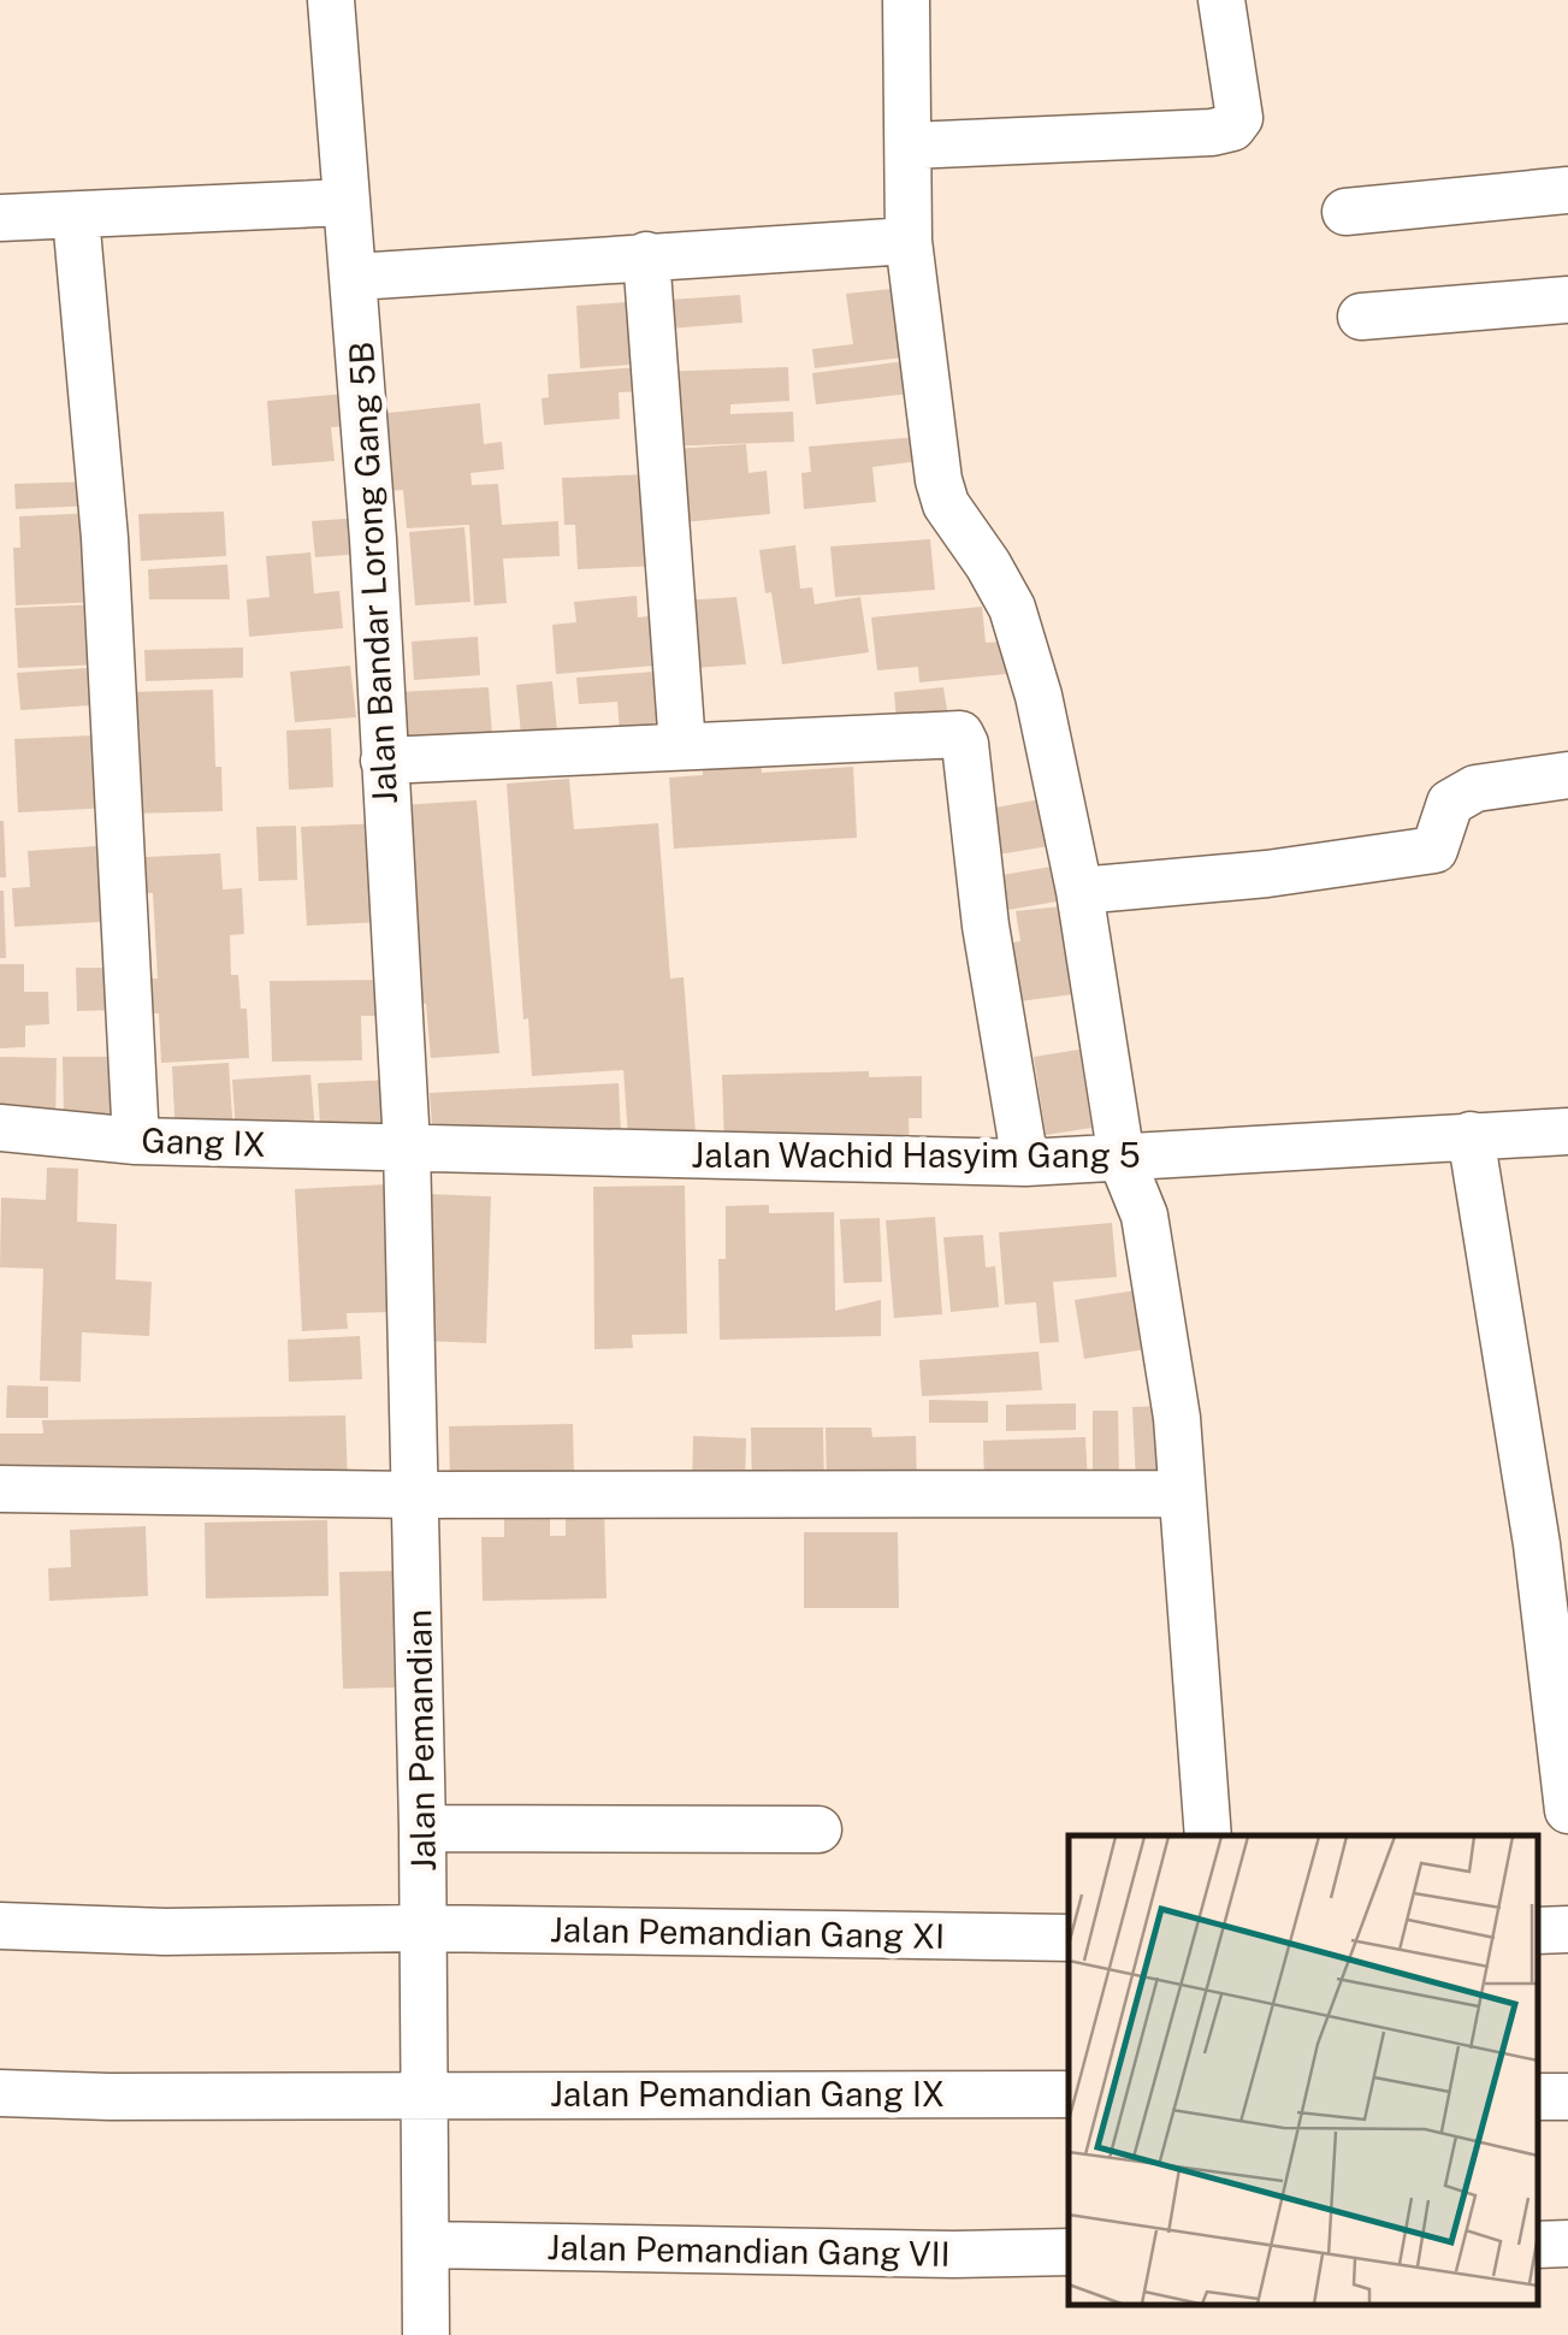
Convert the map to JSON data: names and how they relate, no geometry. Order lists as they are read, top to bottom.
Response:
{
  "streets": {
    "street": [
      "Jalan Bandar Lorong Gang 5B",
      "Gang IX",
      "Jalan Wachid Hasyim Gang 5",
      "Jalan Pemandian",
      "Jalan Pemandian Gang XI",
      "Jalan Pemandian Gang IX",
      "Jalan Pemandian Gang VII"
    ]
  },
  "crossings": [
    ["Jalan Bandar Lorong Gang 5B", "Gang IX"],
    ["Jalan Bandar Lorong Gang 5B", "Jalan Wachid Hasyim Gang 5"],
    ["Jalan Bandar Lorong Gang 5B", "Jalan Pemandian"],
    ["Gang IX", "Jalan Wachid Hasyim Gang 5"],
    ["Gang IX", "Jalan Pemandian"],
    ["Jalan Wachid Hasyim Gang 5", "Jalan Pemandian"],
    ["Jalan Pemandian", "Jalan Pemandian Gang XI"],
    ["Jalan Pemandian", "Jalan Pemandian Gang IX"],
    ["Jalan Pemandian", "Jalan Pemandian Gang VII"]
  ]
}
